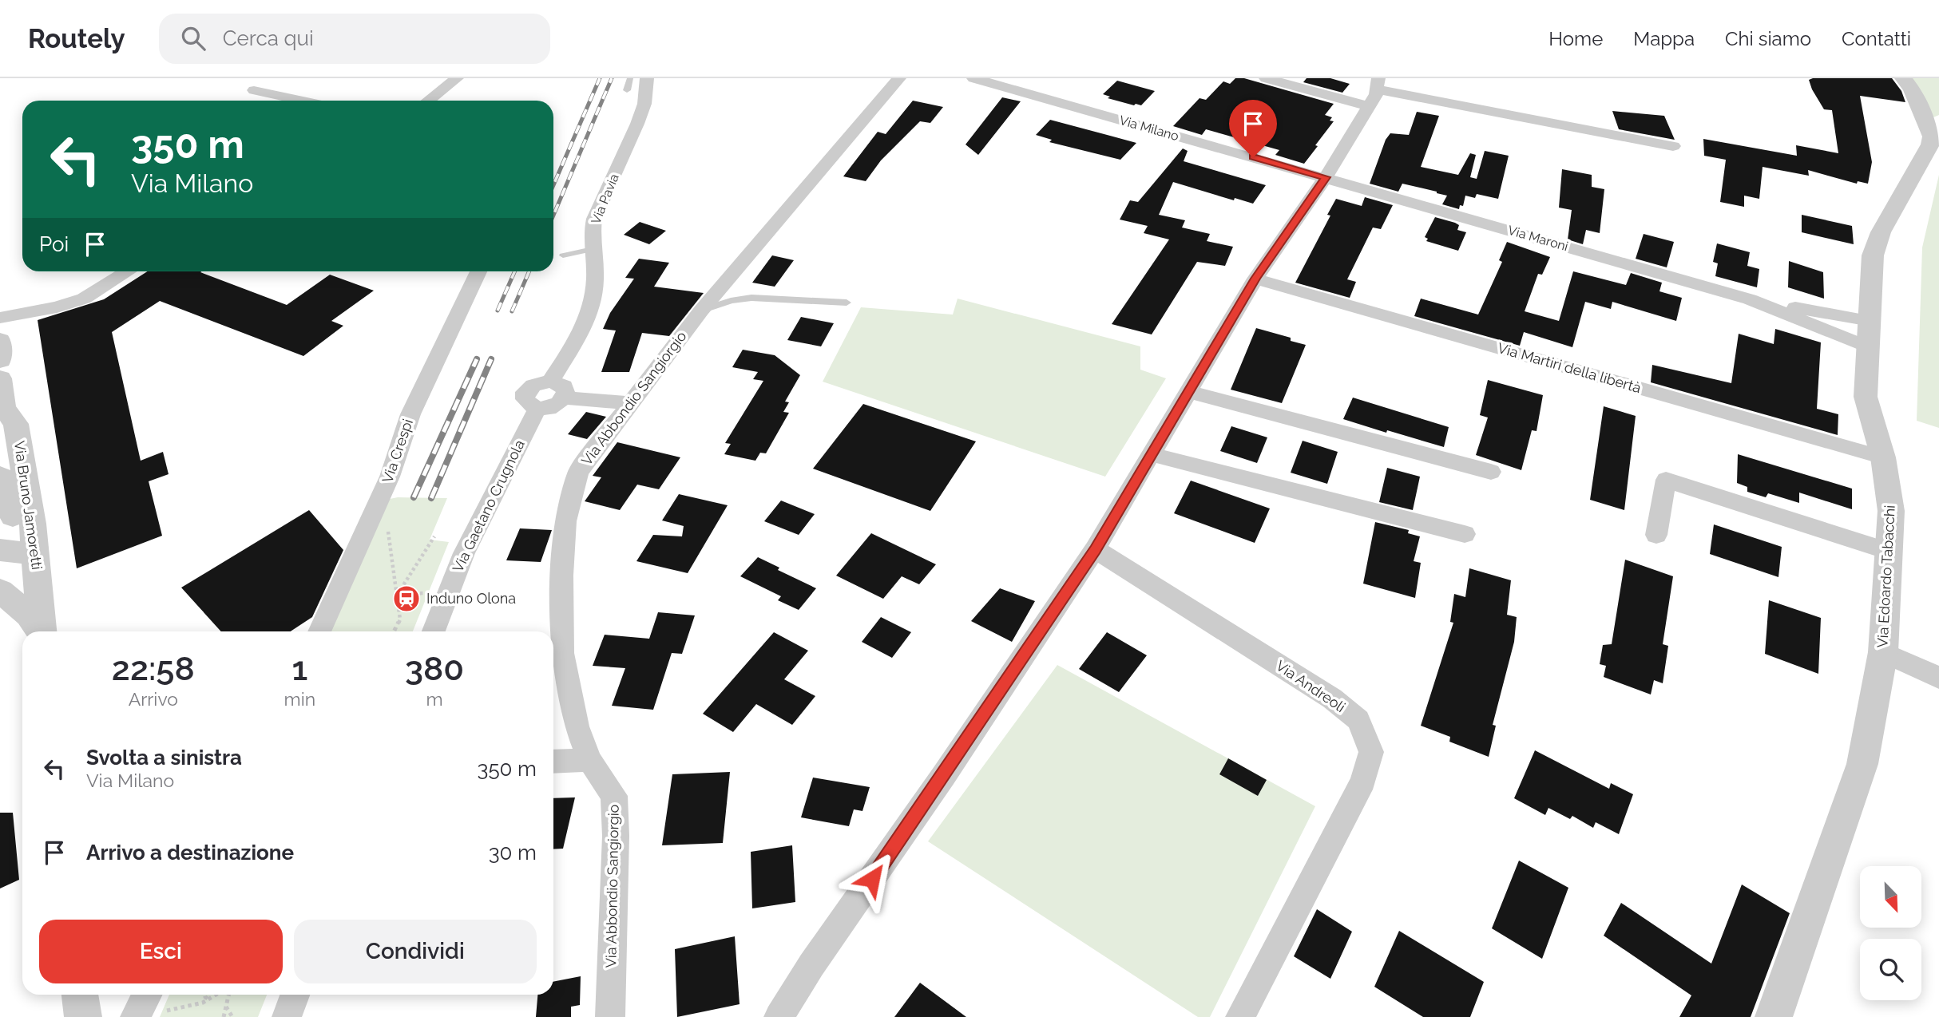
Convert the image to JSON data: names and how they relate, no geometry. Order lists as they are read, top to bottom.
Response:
{
  "streets": {
    "street": [
      "Via Milano",
      "Via Pavia",
      "Via Maroni",
      "Via Martiri della libertà",
      "Via Abbondio Sangiorgio",
      "Via Crespi",
      "Via Bruno Jamoretti",
      "Via Gaetano Crugnola",
      "Via Edoardo Tabacchi",
      "Via Andreoli"
    ]
  },
  "crossings": [
    ["Via Milano", "Via Maroni"],
    ["Via Pavia", "Via Gaetano Crugnola"],
    ["Via Maroni", "Via Edoardo Tabacchi"],
    ["Via Martiri della libertà", "Via Edoardo Tabacchi"]
  ],
  "places": {
    "station": ["Induno Olona"]
  },
  "north": "bottom right",
  "page": {
    "header": "Routely",
    "search": "Cerca qui",
    "nav": [
      "Home",
      "Mappa",
      "Chi siamo",
      "Contatti"
    ],
    "turn": ["350 m", "Via Milano"],
    "then": "Poi",
    "eta": [
      "22:58",
      "Arrivo",
      "1",
      "min",
      "380",
      "m"
    ],
    "list": [
      {
        "name": "Svolta a sinistra",
        "note": "Via Milano",
        "value": "350 m"
      },
      {
        "name": "Arrivo a destinazione",
        "value": "30 m"
      }
    ],
    "buttons": ["Esci", "Condividi"]
  }
}
